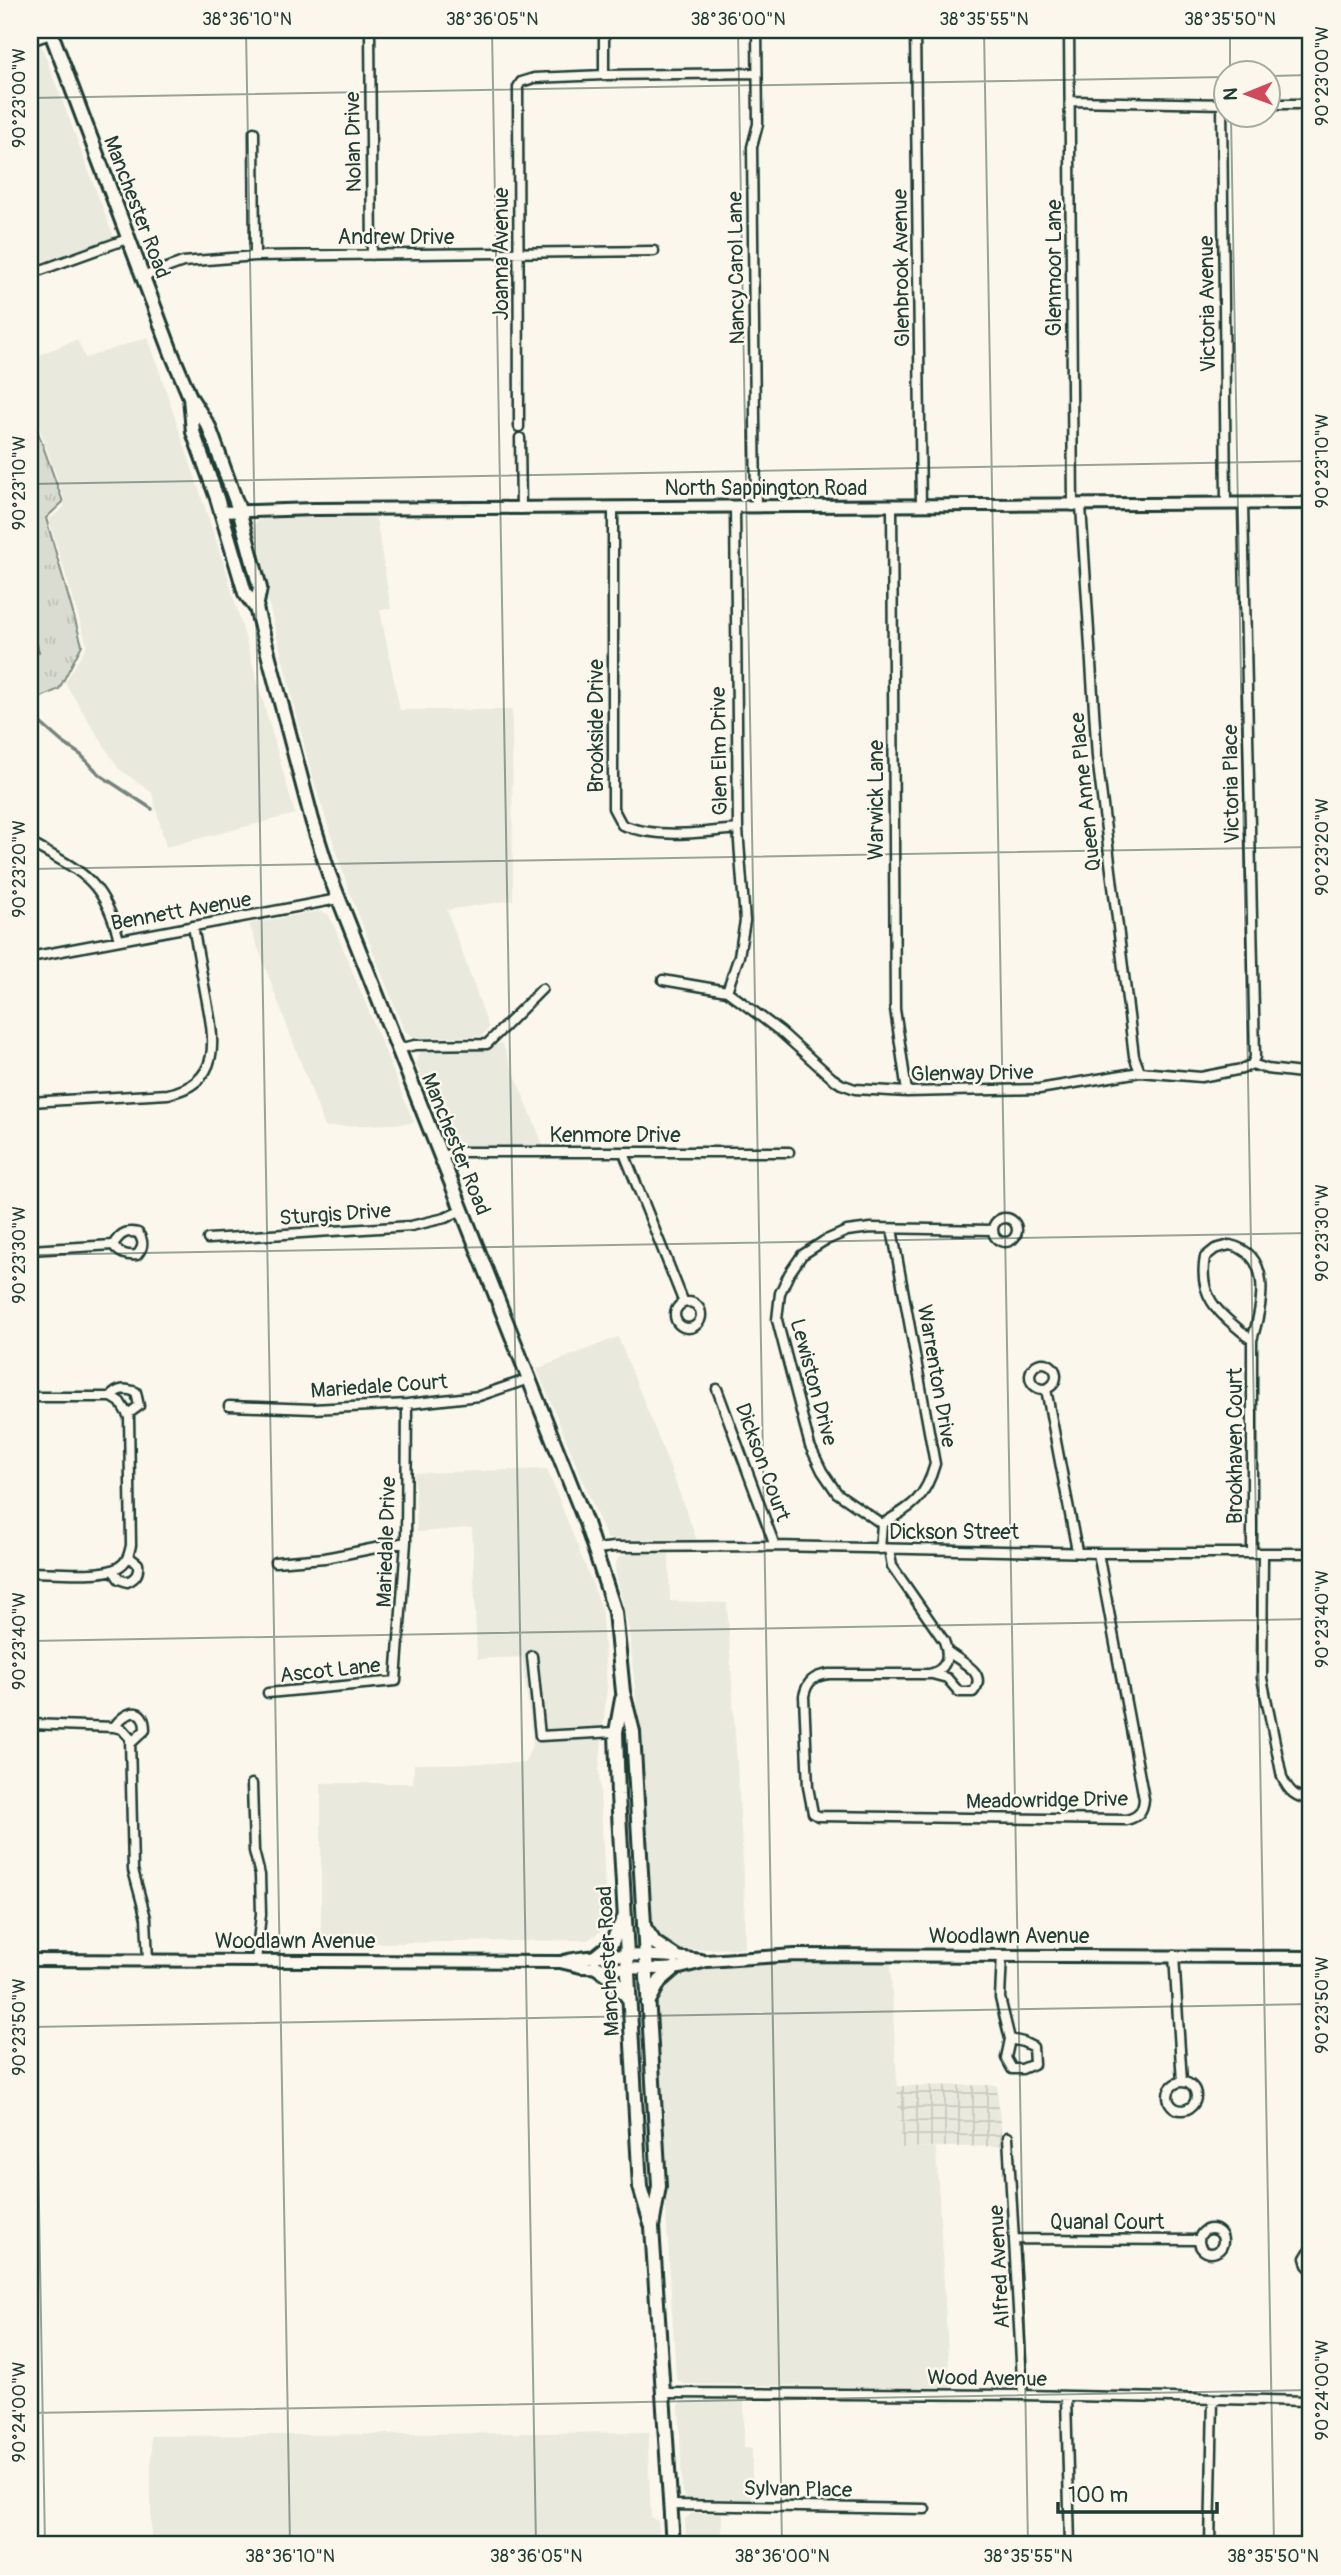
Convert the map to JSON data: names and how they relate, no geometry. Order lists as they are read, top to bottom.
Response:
{
  "streets": {
    "main road": ["Manchester Road"],
    "street": [
      "Nolan Drive",
      "Andrew Drive",
      "Joanna Avenue",
      "Nancy Carol Lane",
      "Glenbrook Avenue",
      "Glenmoor Lane",
      "Victoria Avenue",
      "North Sappington Road",
      "Brookside Drive",
      "Glen Elm Drive",
      "Victoria Place",
      "Queen Anne Place",
      "Warwick Lane",
      "Bennett Avenue",
      "Glenway Drive",
      "Kenmore Drive",
      "Sturgis Drive",
      "Warrenton Drive",
      "Lewiston Drive",
      "Mariedale Court",
      "Brookhaven Court",
      "Dickson Court",
      "Dickson Street",
      "Mariedale Drive",
      "Ascot Lane",
      "Meadowridge Drive",
      "Woodlawn Avenue",
      "Quanal Court",
      "Alfred Avenue",
      "Wood Avenue",
      "Sylvan Place"
    ]
  },
  "crossings": [
    ["Nolan Drive", "Andrew Drive"],
    ["Manchester Road", "Andrew Drive"],
    ["Manchester Road", "North Sappington Road"],
    ["Manchester Road", "Bennett Avenue"],
    ["Manchester Road", "Kenmore Drive"],
    ["Manchester Road", "Sturgis Drive"],
    ["Manchester Road", "Mariedale Court"],
    ["Manchester Road", "Dickson Street"],
    ["Manchester Road", "Woodlawn Avenue"],
    ["Manchester Road", "Wood Avenue"],
    ["Manchester Road", "Sylvan Place"],
    ["Andrew Drive", "Joanna Avenue"],
    ["Nancy Carol Lane", "North Sappington Road"],
    ["Glenbrook Avenue", "North Sappington Road"],
    ["Glenmoor Lane", "North Sappington Road"],
    ["Glenmoor Lane", "Queen Anne Place"],
    ["Victoria Avenue", "North Sappington Road"],
    ["North Sappington Road", "Brookside Drive"],
    ["North Sappington Road", "Glen Elm Drive"],
    ["North Sappington Road", "Victoria Place"],
    ["North Sappington Road", "Queen Anne Place"],
    ["North Sappington Road", "Warwick Lane"],
    ["Brookside Drive", "Glen Elm Drive"],
    ["Glen Elm Drive", "Glenway Drive"],
    ["Victoria Place", "Glenway Drive"],
    ["Queen Anne Place", "Glenway Drive"],
    ["Warwick Lane", "Glenway Drive"],
    ["Warrenton Drive", "Lewiston Drive"],
    ["Mariedale Court", "Mariedale Drive"],
    ["Brookhaven Court", "Dickson Street"],
    ["Dickson Court", "Dickson Street"],
    ["Dickson Street", "Meadowridge Drive"],
    ["Mariedale Drive", "Ascot Lane"],
    ["Quanal Court", "Alfred Avenue"],
    ["Alfred Avenue", "Wood Avenue"]
  ],
  "scale_bar": "100 m",
  "north": "left",
  "coordinates": [
    "38°36'10\"N",
    "38°36'05\"N",
    "38°36'00\"N",
    "38°35'55\"N",
    "38°35'50\"N",
    "90°23'00\"W",
    "90°23'10\"W",
    "90°23'20\"W",
    "90°23'30\"W",
    "90°23'40\"W",
    "90°23'50\"W",
    "90°24'00\"W"
  ]
}
